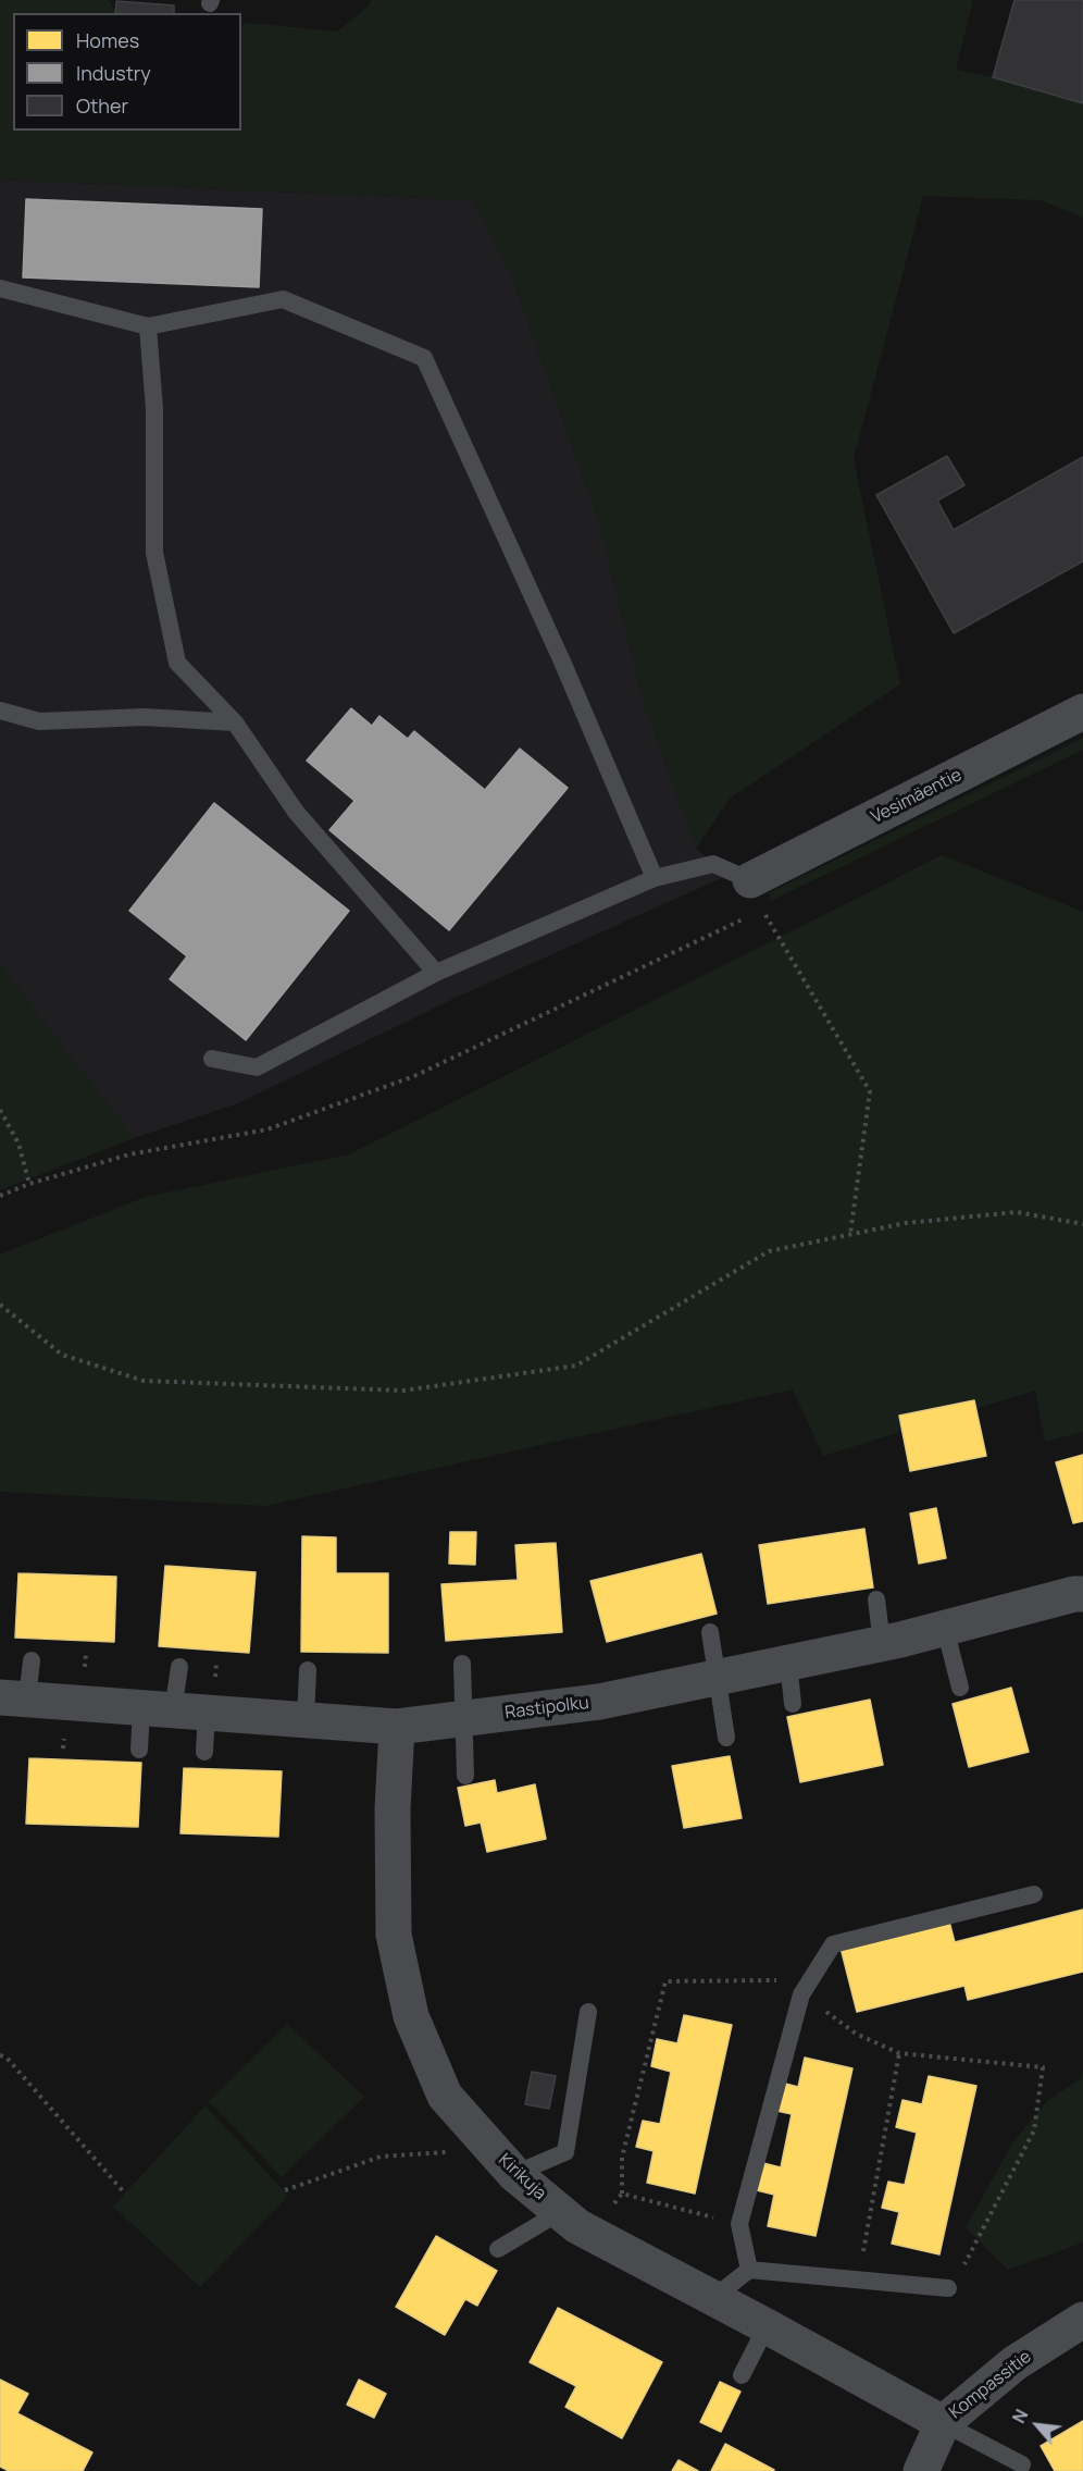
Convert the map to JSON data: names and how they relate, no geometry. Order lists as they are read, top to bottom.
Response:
{
  "streets": {
    "street": [
      "Vesimäentie",
      "Rastipolku",
      "Kirikuja",
      "Kompassitie"
    ]
  },
  "crossings": [
    ["Rastipolku", "Kirikuja"],
    ["Kirikuja", "Kompassitie"]
  ],
  "legend": ["Homes", "Industry", "Other"],
  "north": "top left"
}
